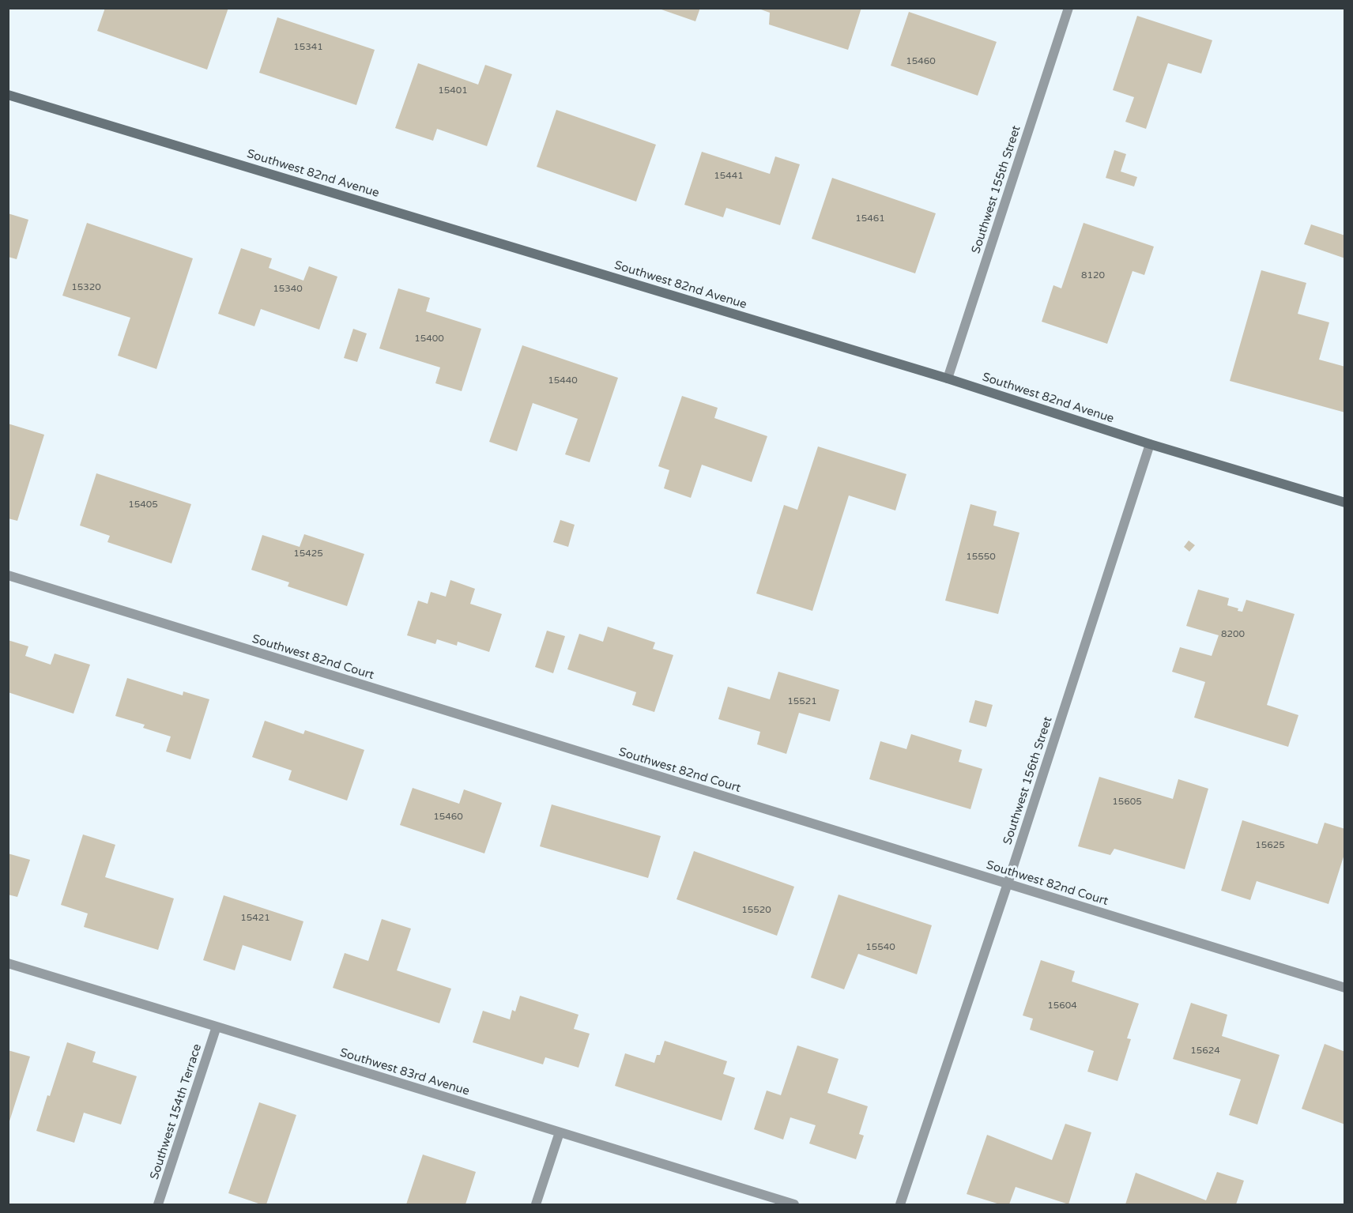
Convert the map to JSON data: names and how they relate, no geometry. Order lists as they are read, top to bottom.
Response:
{
  "streets": {
    "street": [
      "Southwest 82nd Avenue",
      "Southwest 155th Street",
      "Southwest 82nd Court",
      "Southwest 156th Street",
      "Southwest 83rd Avenue",
      "Southwest 154th Terrace"
    ]
  },
  "crossings": [
    ["Southwest 82nd Avenue", "Southwest 155th Street"],
    ["Southwest 82nd Avenue", "Southwest 156th Street"],
    ["Southwest 82nd Court", "Southwest 156th Street"],
    ["Southwest 83rd Avenue", "Southwest 154th Terrace"]
  ],
  "house_numbers": [
    "15341",
    "15460",
    "15401",
    "15441",
    "15461",
    "8120",
    "15320",
    "15340",
    "15400",
    "15440",
    "15405",
    "15425",
    "15550",
    "8200",
    "15521",
    "15605",
    "15460",
    "15625",
    "15520",
    "15421",
    "15540",
    "15604",
    "15624"
  ]
}
